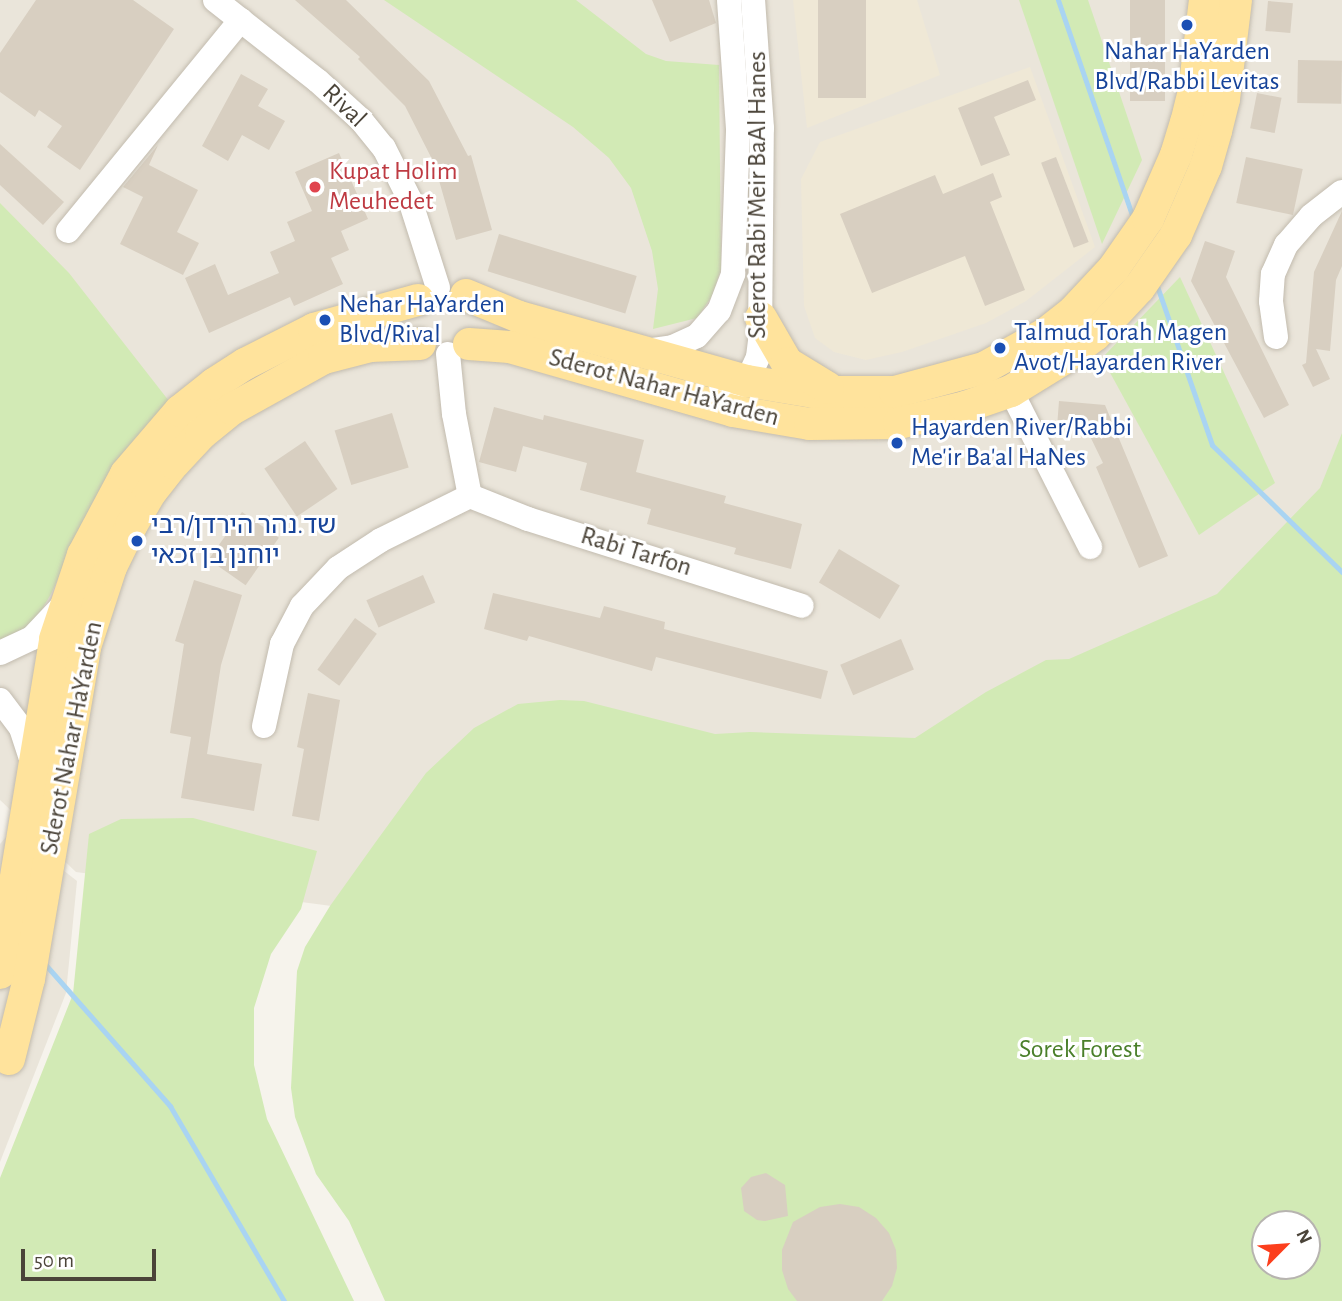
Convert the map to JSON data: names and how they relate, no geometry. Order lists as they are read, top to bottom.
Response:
{
  "streets": {
    "main road": ["Sderot Nahar HaYarden"],
    "street": ["Rival", "Sderot Rabi Meir BaAl Hanes", "Rabi Tarfon"]
  },
  "crossings": [
    ["Rival", "Sderot Nahar HaYarden"],
    ["Sderot Rabi Meir BaAl Hanes", "Sderot Nahar HaYarden"]
  ],
  "parks": ["Sorek Forest"],
  "places": [
    "Nahar HaYarden Blvd/Rabbi Levitas",
    "Kupat Holim Meuhedet",
    "Nehar HaYarden Blvd/Rival",
    "Talmud Torah Magen Avot/Hayarden River",
    "Hayarden River/Rabbi Me'ir Ba'al HaNes",
    "שד.נהר הירדן/רבי יוחנן בן זכאי"
  ],
  "scale_bar": "50 m",
  "north": "top right"
}
